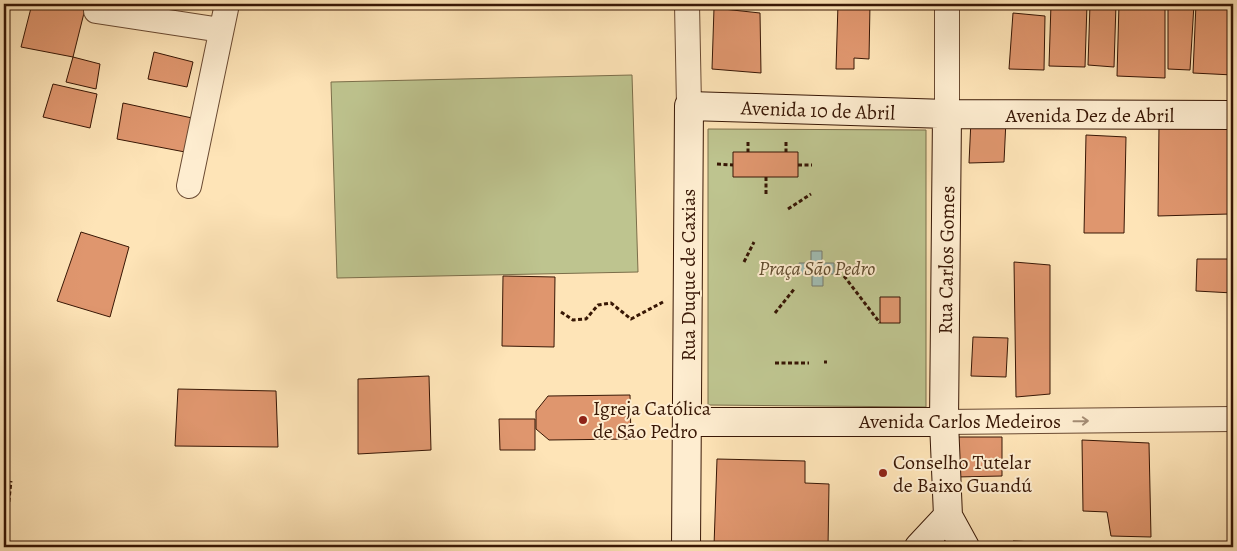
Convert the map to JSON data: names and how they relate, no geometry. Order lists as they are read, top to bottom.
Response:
{
  "streets": {
    "street": [
      "Avenida 10 de Abril",
      "Avenida Dez de Abril",
      "Rua Carlos Gomes",
      "Rua Duque de Caxias",
      "Avenida Carlos Medeiros"
    ]
  },
  "crossings": [
    ["Avenida 10 de Abril", "Avenida Dez de Abril"],
    ["Avenida 10 de Abril", "Rua Carlos Gomes"],
    ["Avenida 10 de Abril", "Rua Duque de Caxias"],
    ["Avenida Dez de Abril", "Rua Carlos Gomes"],
    ["Rua Carlos Gomes", "Avenida Carlos Medeiros"],
    ["Rua Duque de Caxias", "Avenida Carlos Medeiros"]
  ],
  "one_way": ["Avenida Carlos Medeiros"],
  "parks": ["Praça São Pedro"],
  "places": ["Igreja Católica de São Pedro", "Conselho Tutelar de Baixo Guandú"]
}
